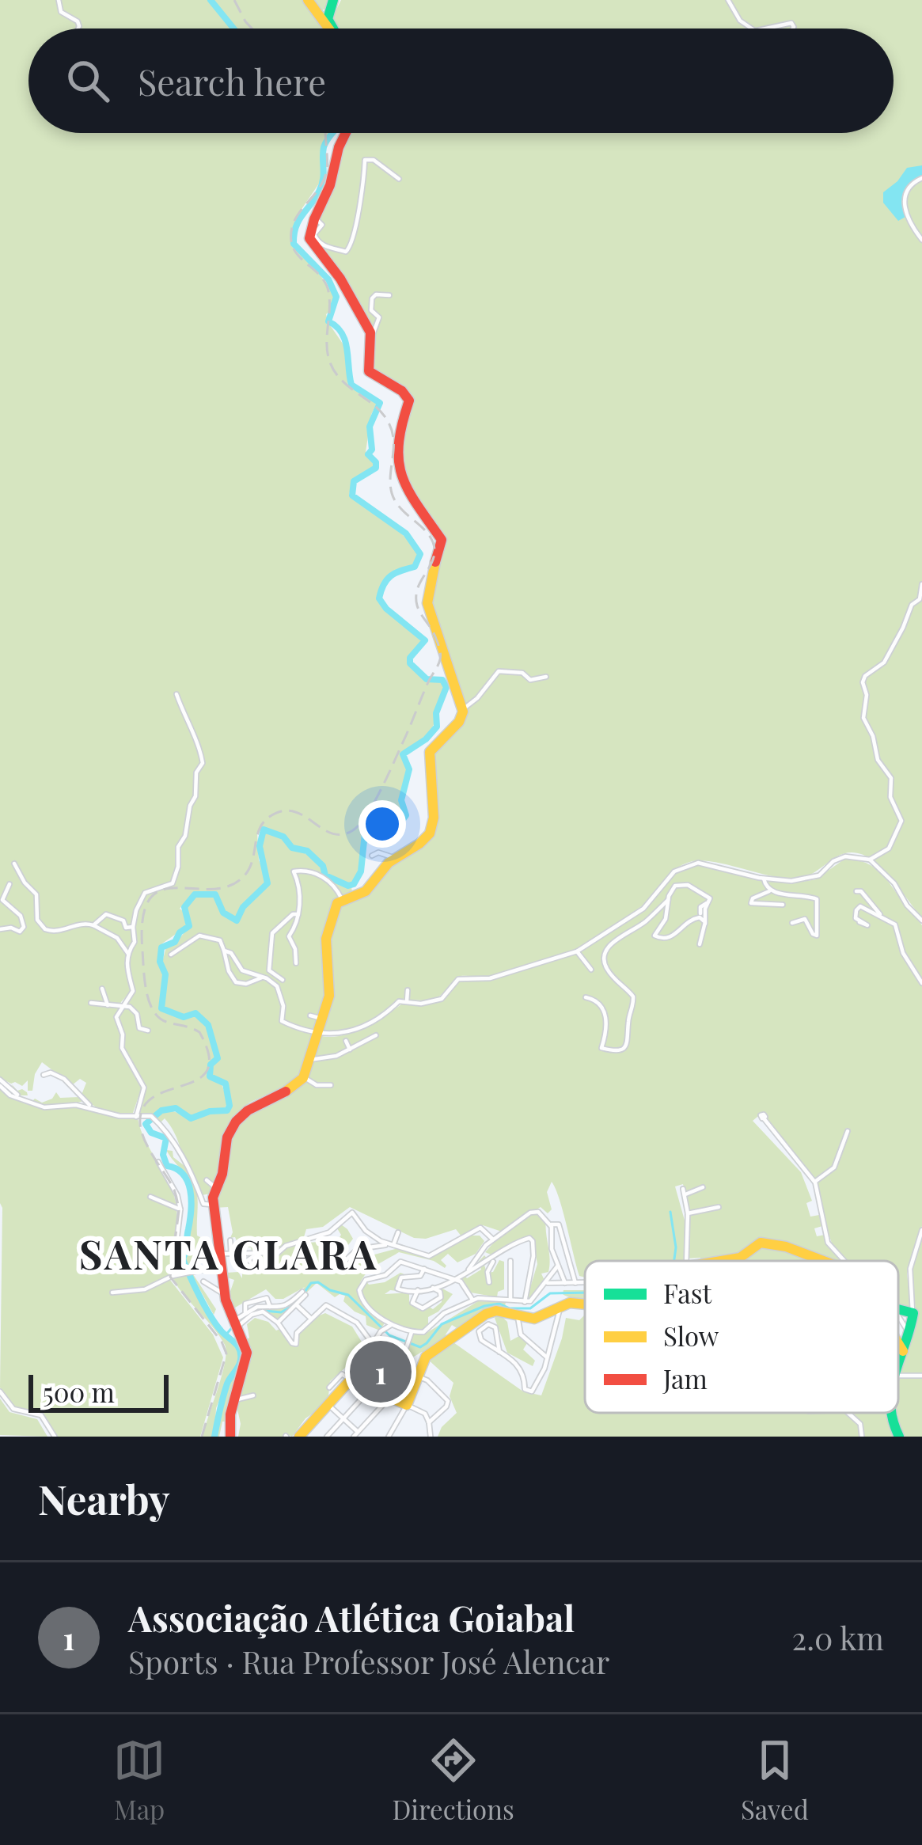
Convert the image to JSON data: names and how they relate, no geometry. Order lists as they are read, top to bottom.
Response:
{
  "districts": ["SANTA CLARA"],
  "legend": ["Fast", "Slow", "Jam"],
  "scale_bar": "500 m",
  "page": {
    "search": "Search here",
    "pins": "1",
    "scale": "500 m",
    "heading": "Nearby",
    "list": [
      {
        "mark": "1",
        "name": "Associação Atlética Goiabal",
        "note": "Sports · Rua Professor José Alencar",
        "value": "2.0 km"
      }
    ],
    "nav": ["Map", "Directions", "Saved"]
  }
}
